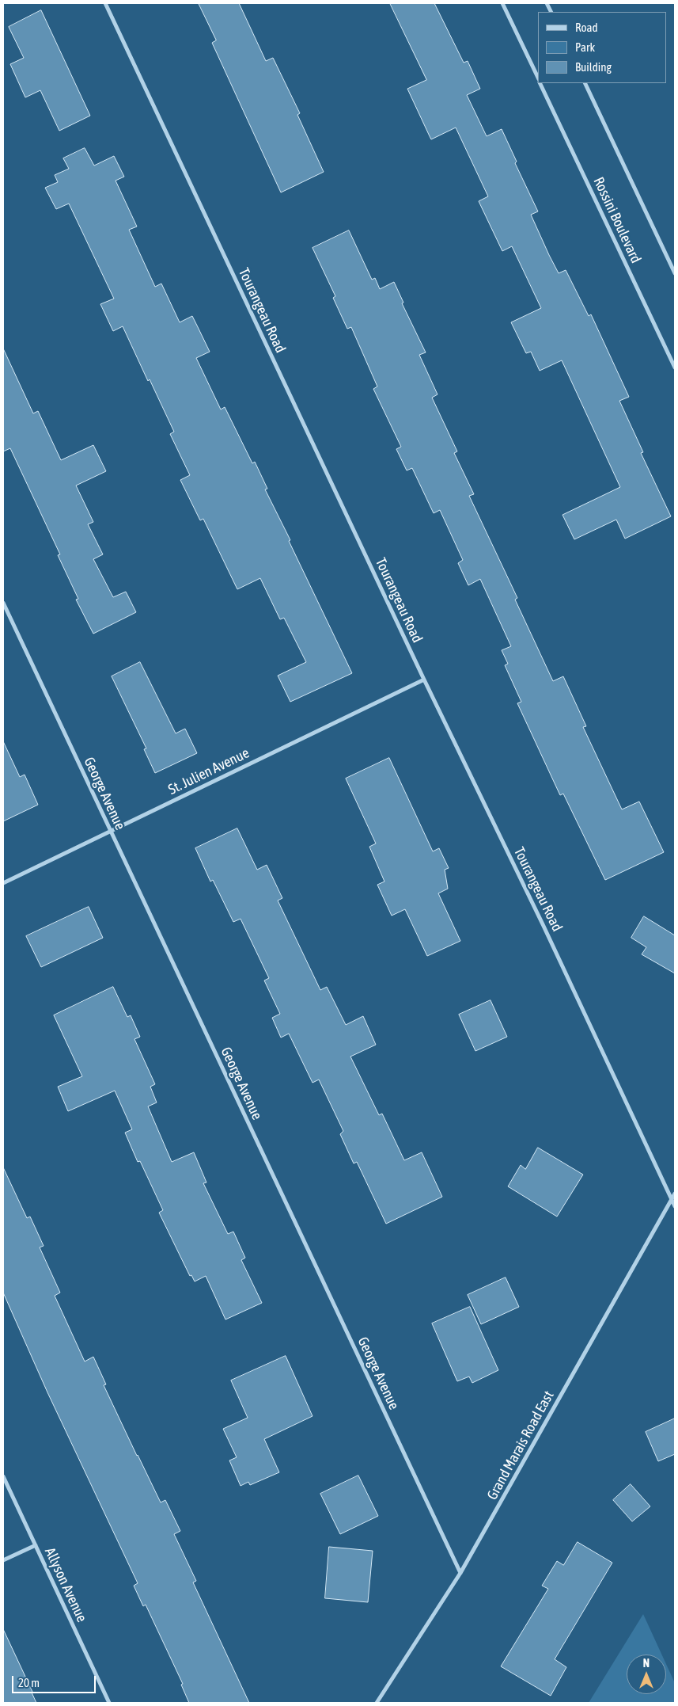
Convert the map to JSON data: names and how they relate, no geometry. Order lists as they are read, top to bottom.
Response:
{
  "streets": {
    "street": [
      "Rossini Boulevard",
      "Tourangeau Road",
      "St. Julien Avenue",
      "George Avenue",
      "Grand Marais Road East",
      "Allyson Avenue"
    ]
  },
  "crossings": [
    ["Tourangeau Road", "St. Julien Avenue"],
    ["Tourangeau Road", "Grand Marais Road East"],
    ["St. Julien Avenue", "George Avenue"],
    ["George Avenue", "Grand Marais Road East"]
  ],
  "legend": ["Road", "Park", "Building"],
  "scale_bar": "20 m",
  "north": "top"
}
